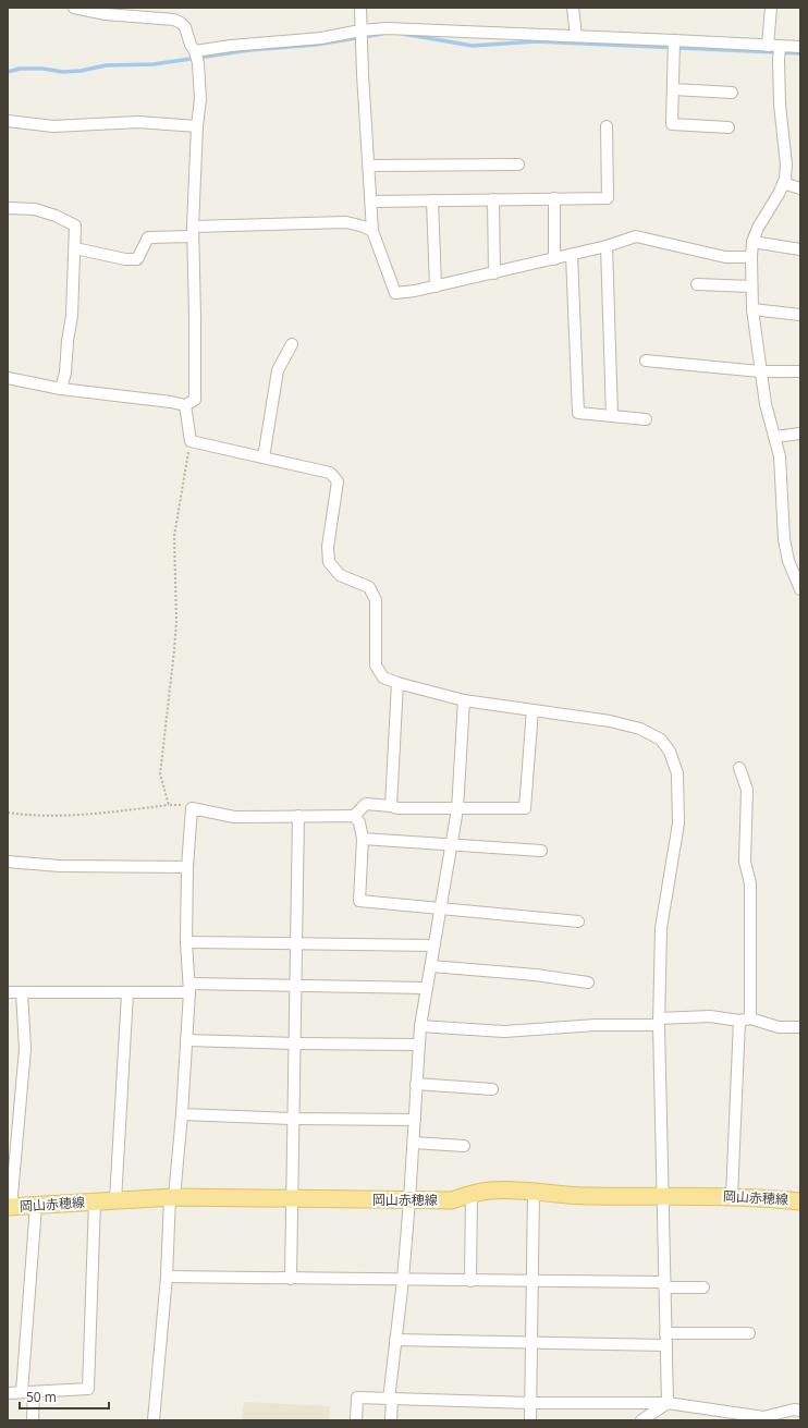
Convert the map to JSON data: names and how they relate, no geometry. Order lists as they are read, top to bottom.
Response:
{
  "streets": {
    "main road": ["岡山赤穂線"]
  },
  "scale_bar": "50 m"
}
